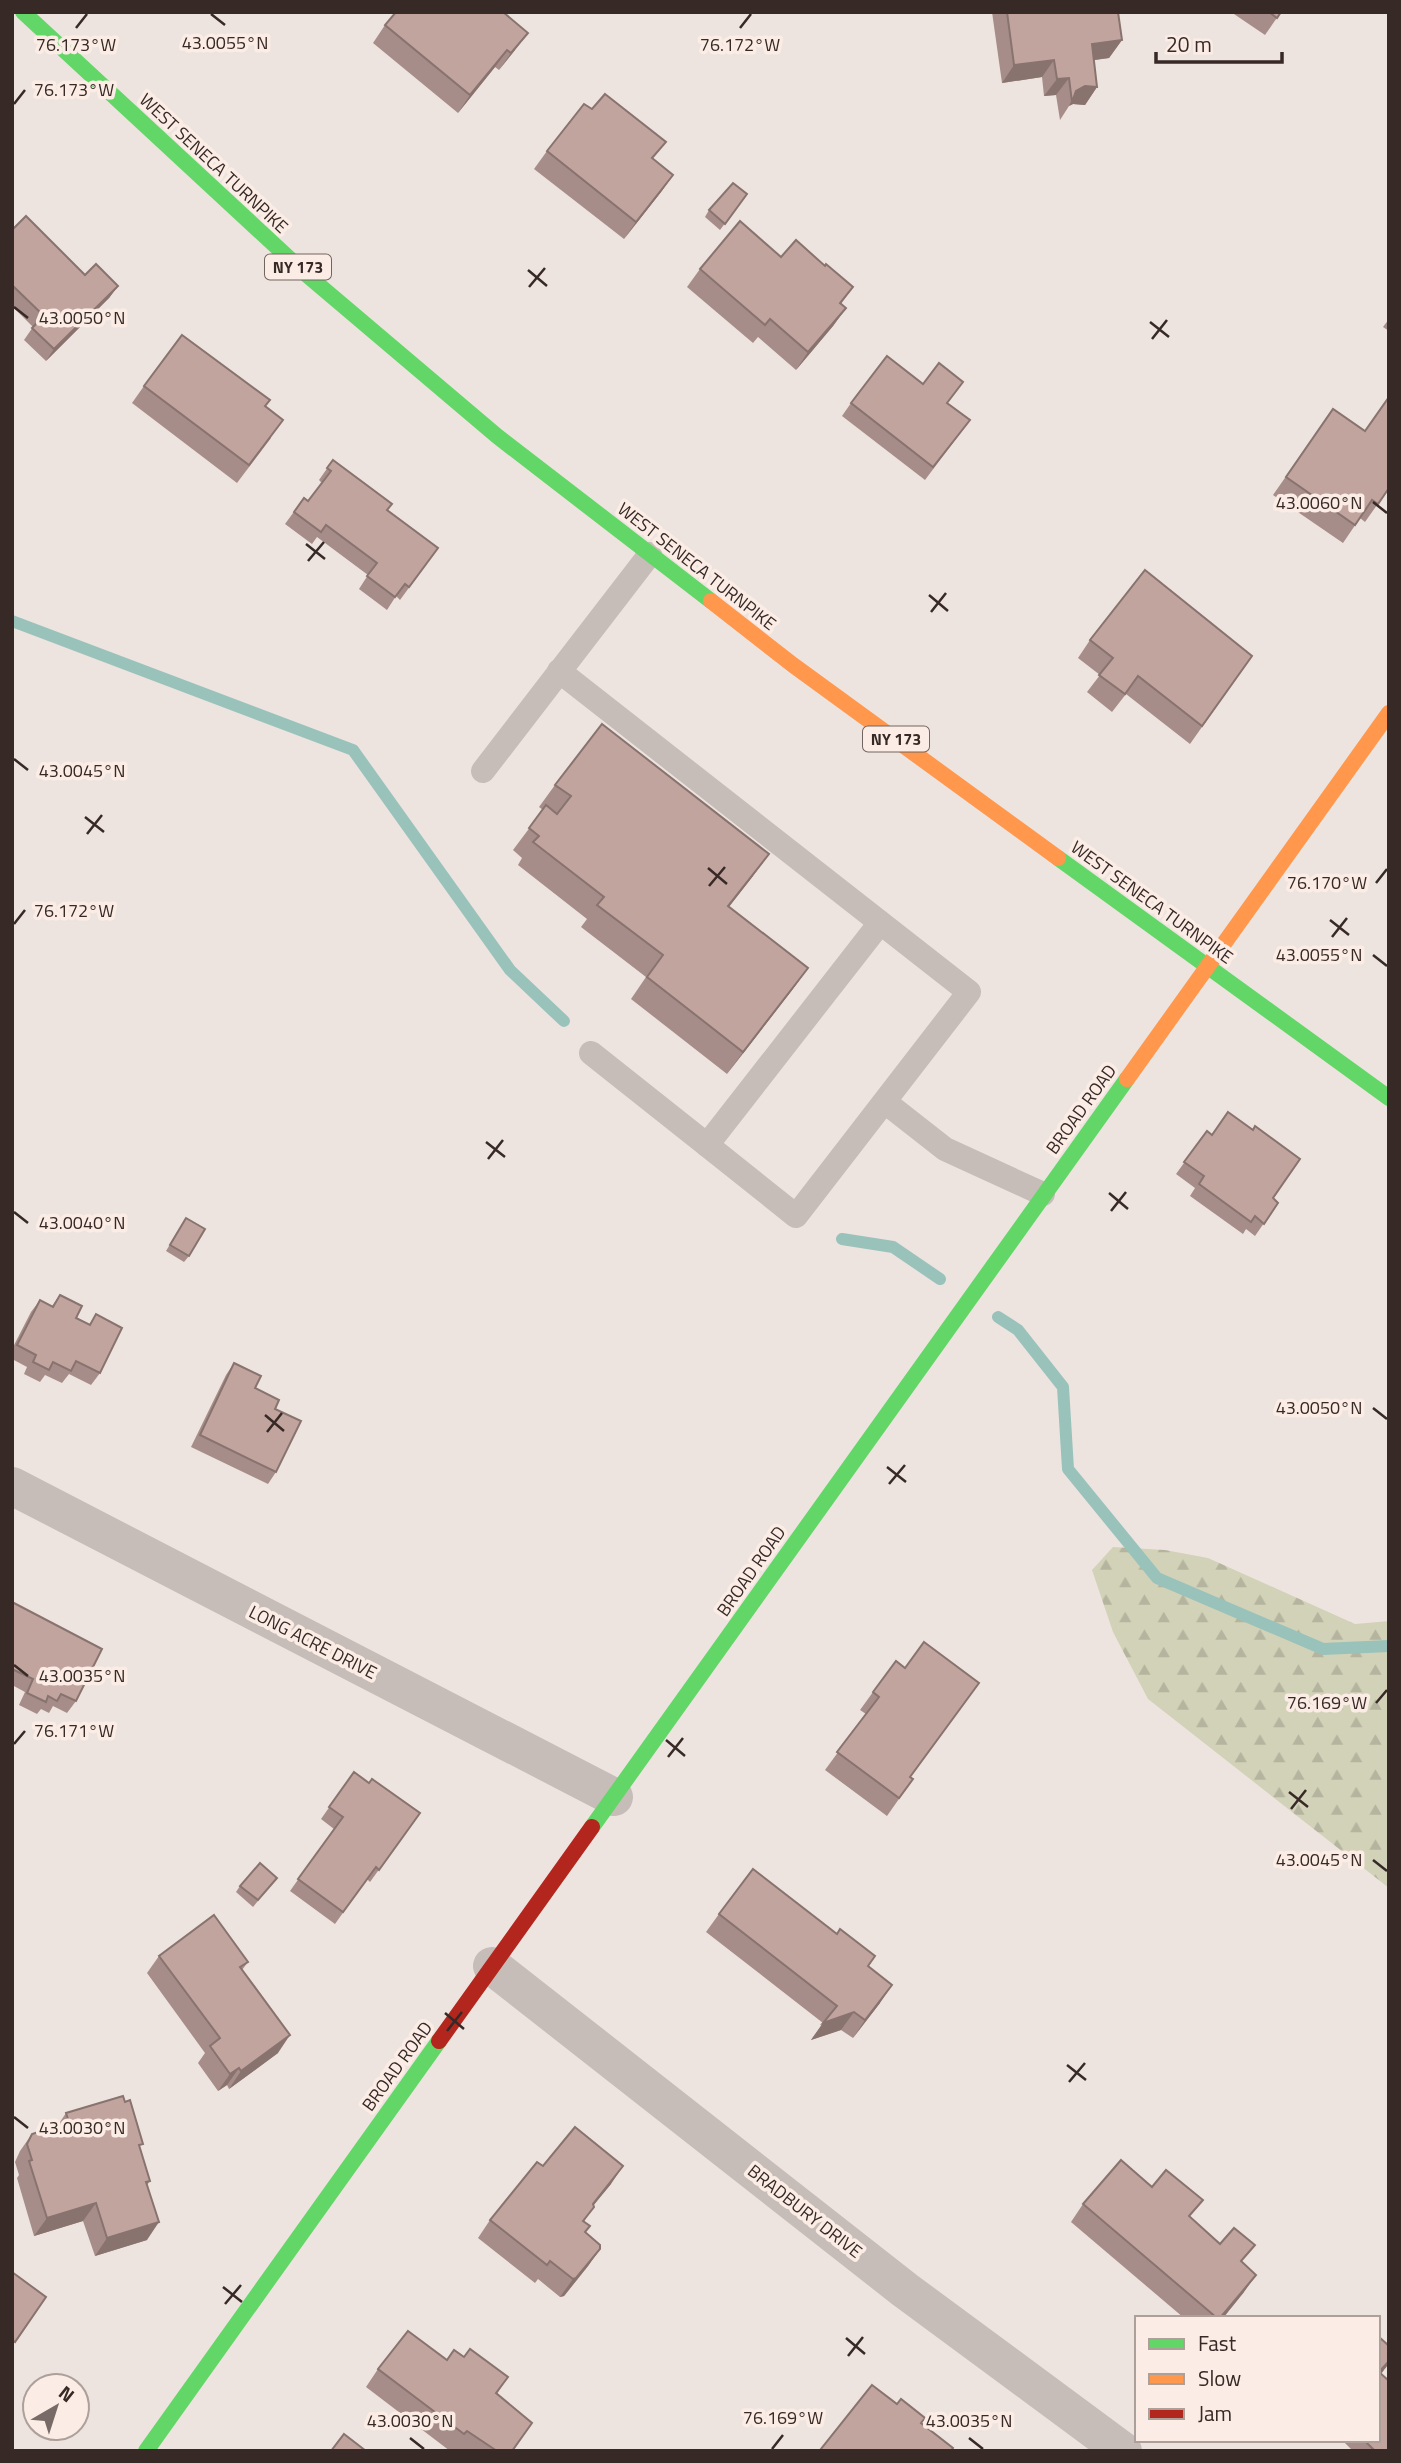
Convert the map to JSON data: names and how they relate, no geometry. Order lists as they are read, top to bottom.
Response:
{
  "streets": {
    "street": [
      "WEST SENECA TURNPIKE",
      "NY 173",
      "BROAD ROAD",
      "LONG ACRE DRIVE",
      "BRADBURY DRIVE"
    ]
  },
  "crossings": [
    ["WEST SENECA TURNPIKE", "BROAD ROAD"],
    ["BROAD ROAD", "LONG ACRE DRIVE"],
    ["BROAD ROAD", "BRADBURY DRIVE"]
  ],
  "legend": ["Fast", "Slow", "Jam"],
  "scale_bar": "20 m",
  "north": "top right",
  "coordinates": [
    "43.0055°N",
    "76.173°W",
    "76.172°W",
    "43.0050°N",
    "43.0060°N",
    "43.0045°N",
    "76.170°W",
    "43.0040°N",
    "43.0035°N",
    "76.169°W",
    "76.171°W",
    "43.0030°N"
  ]
}
